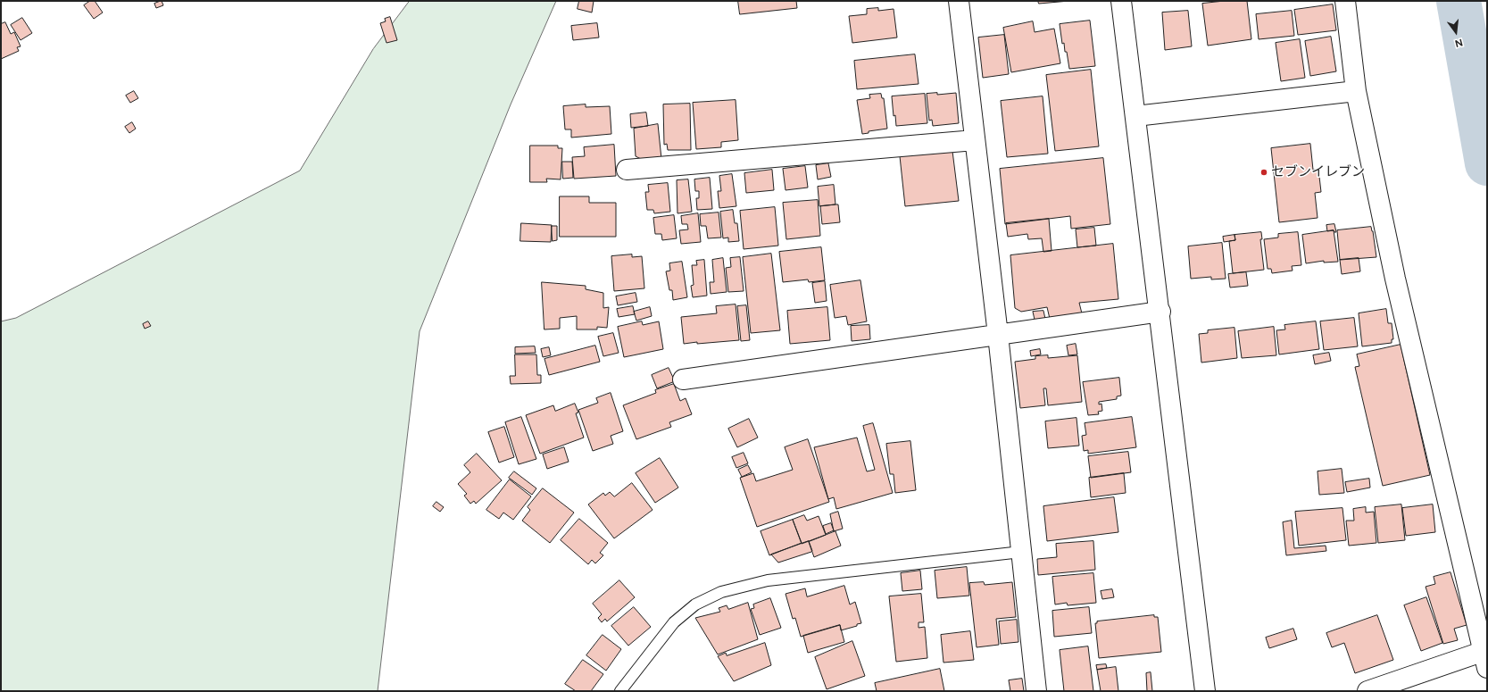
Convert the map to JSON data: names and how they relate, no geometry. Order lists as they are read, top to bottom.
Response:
{
  "places": ["セブンイレブン"],
  "north": "bottom"
}
